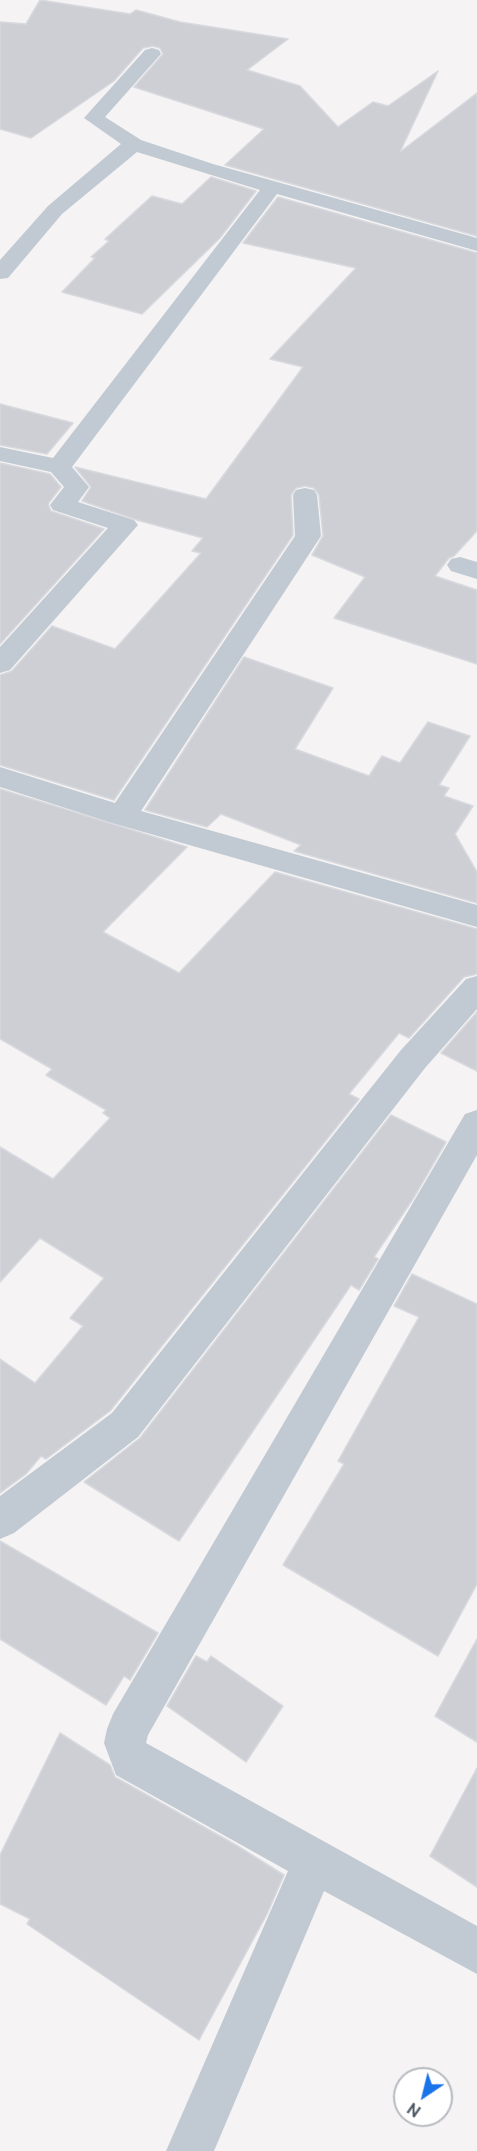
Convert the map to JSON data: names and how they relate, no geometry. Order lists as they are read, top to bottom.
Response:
{
  "north": "bottom left"
}
